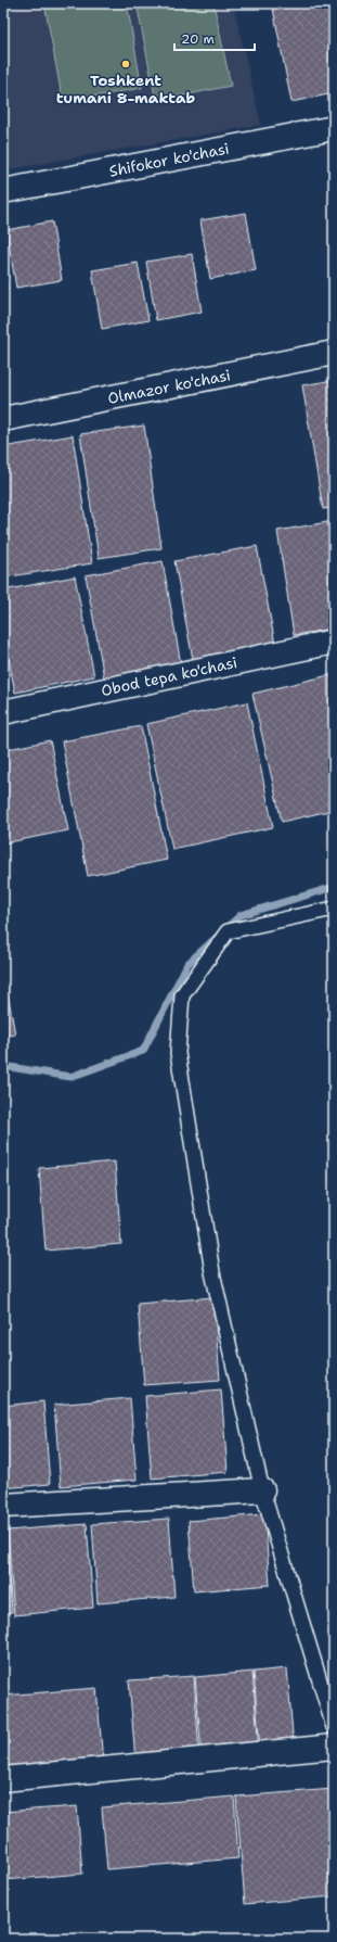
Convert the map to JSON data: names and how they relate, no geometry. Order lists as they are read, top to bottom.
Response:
{
  "streets": {
    "street": ["Shifokor ko'chasi", "Olmazor ko'chasi", "Obod tepa ko'chasi"]
  },
  "places": ["Toshkent tumani 8-maktab"],
  "scale_bar": "20 m"
}
